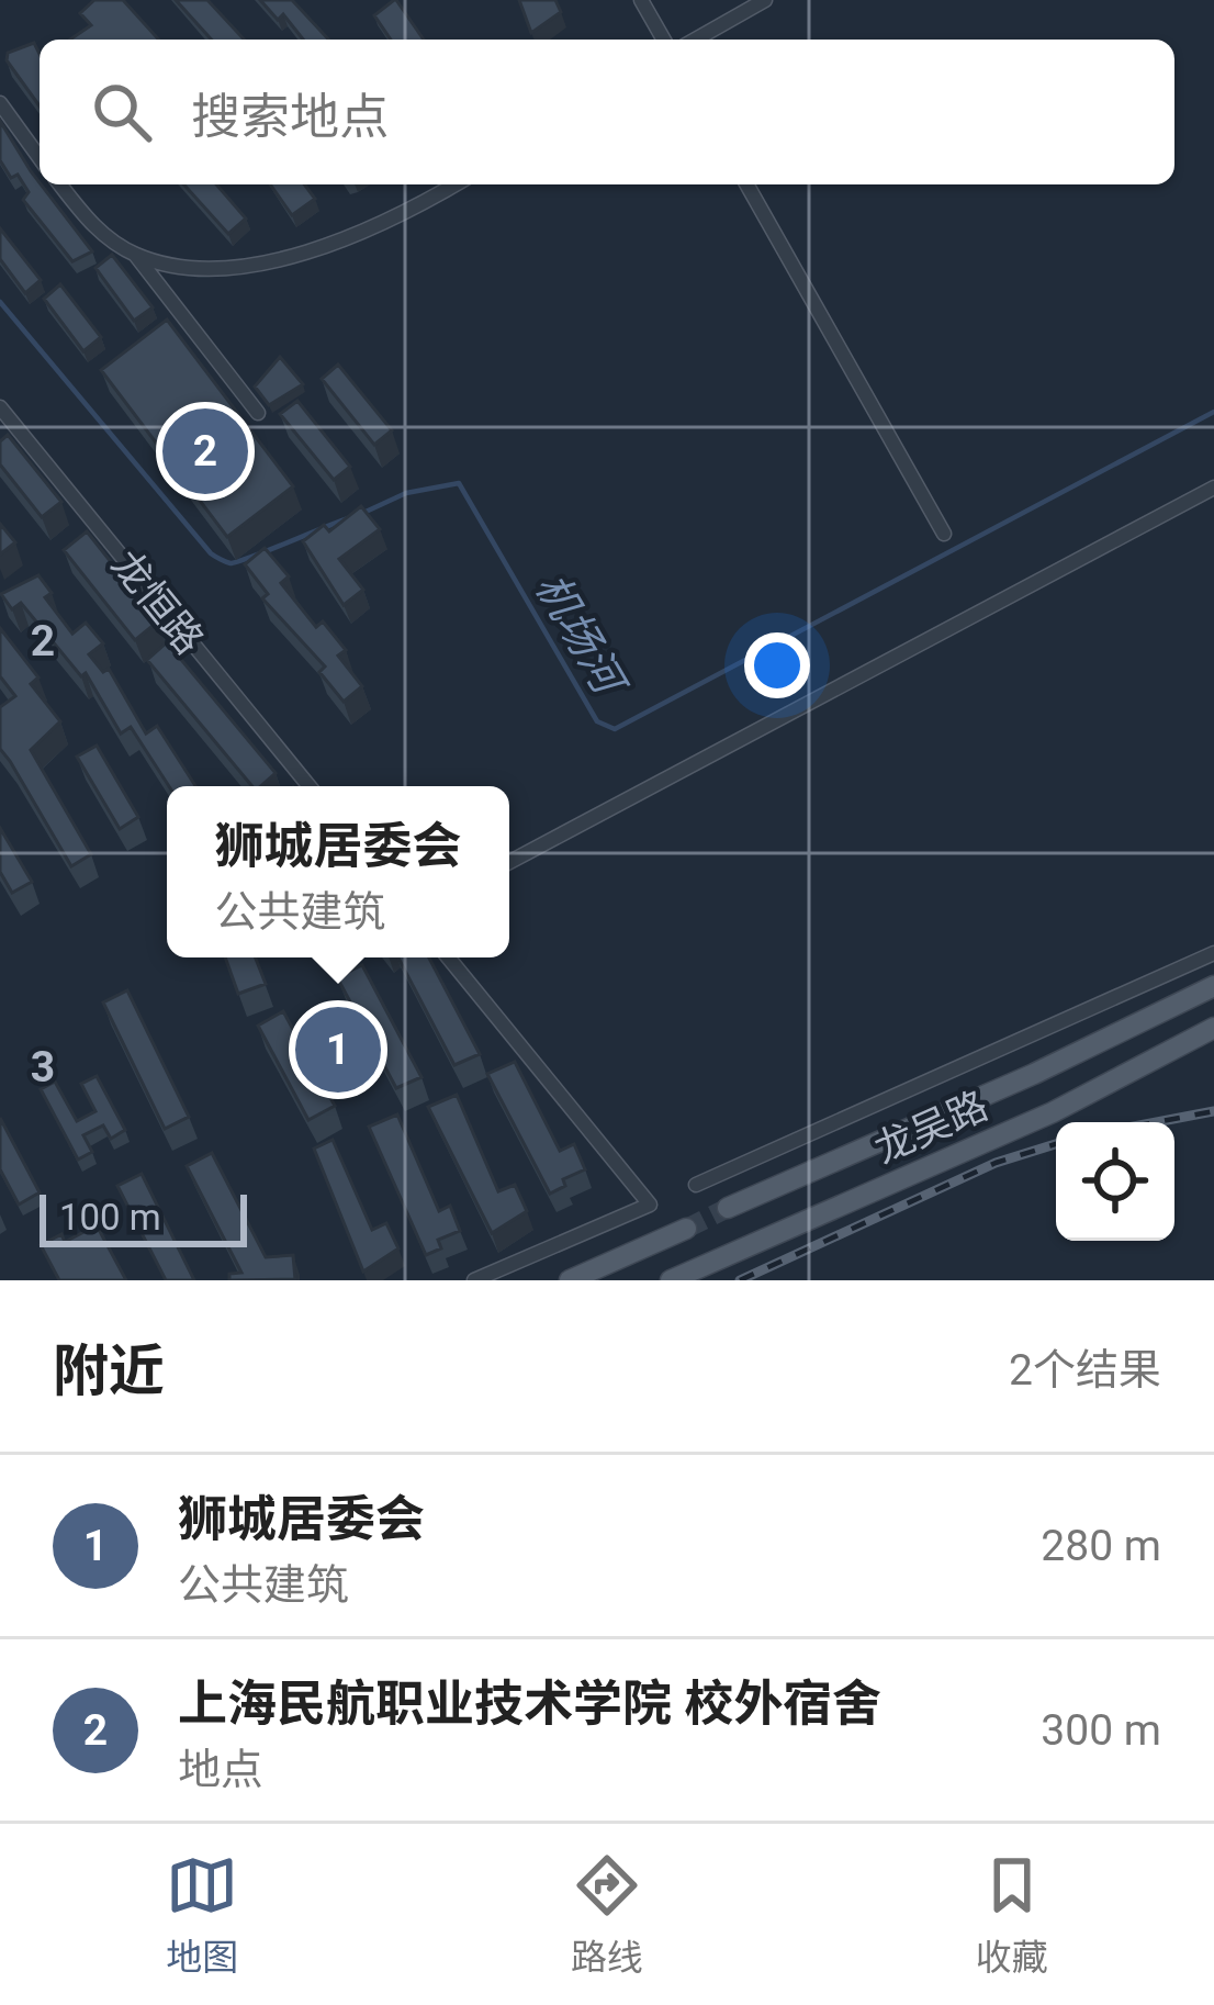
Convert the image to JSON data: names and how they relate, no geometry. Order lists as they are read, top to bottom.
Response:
{
  "streets": {
    "main road": ["龙吴路"],
    "street": ["龙恒路"]
  },
  "water": ["机场河"],
  "scale_bar": "100 m",
  "page": {
    "search": "搜索地点",
    "pins": ["2", "1"],
    "popup": ["狮城居委会", "公共建筑"],
    "scale": "100 m",
    "heading": ["附近", "2个结果"],
    "list": [
      {
        "mark": "1",
        "name": "狮城居委会",
        "note": "公共建筑",
        "value": "280 m"
      },
      {
        "mark": "2",
        "name": "上海民航职业技术学院 校外宿舍",
        "note": "地点",
        "value": "300 m"
      }
    ],
    "nav": ["地图", "路线", "收藏"]
  },
  "grid": {
    "rows": ["2", "3"]
  }
}
